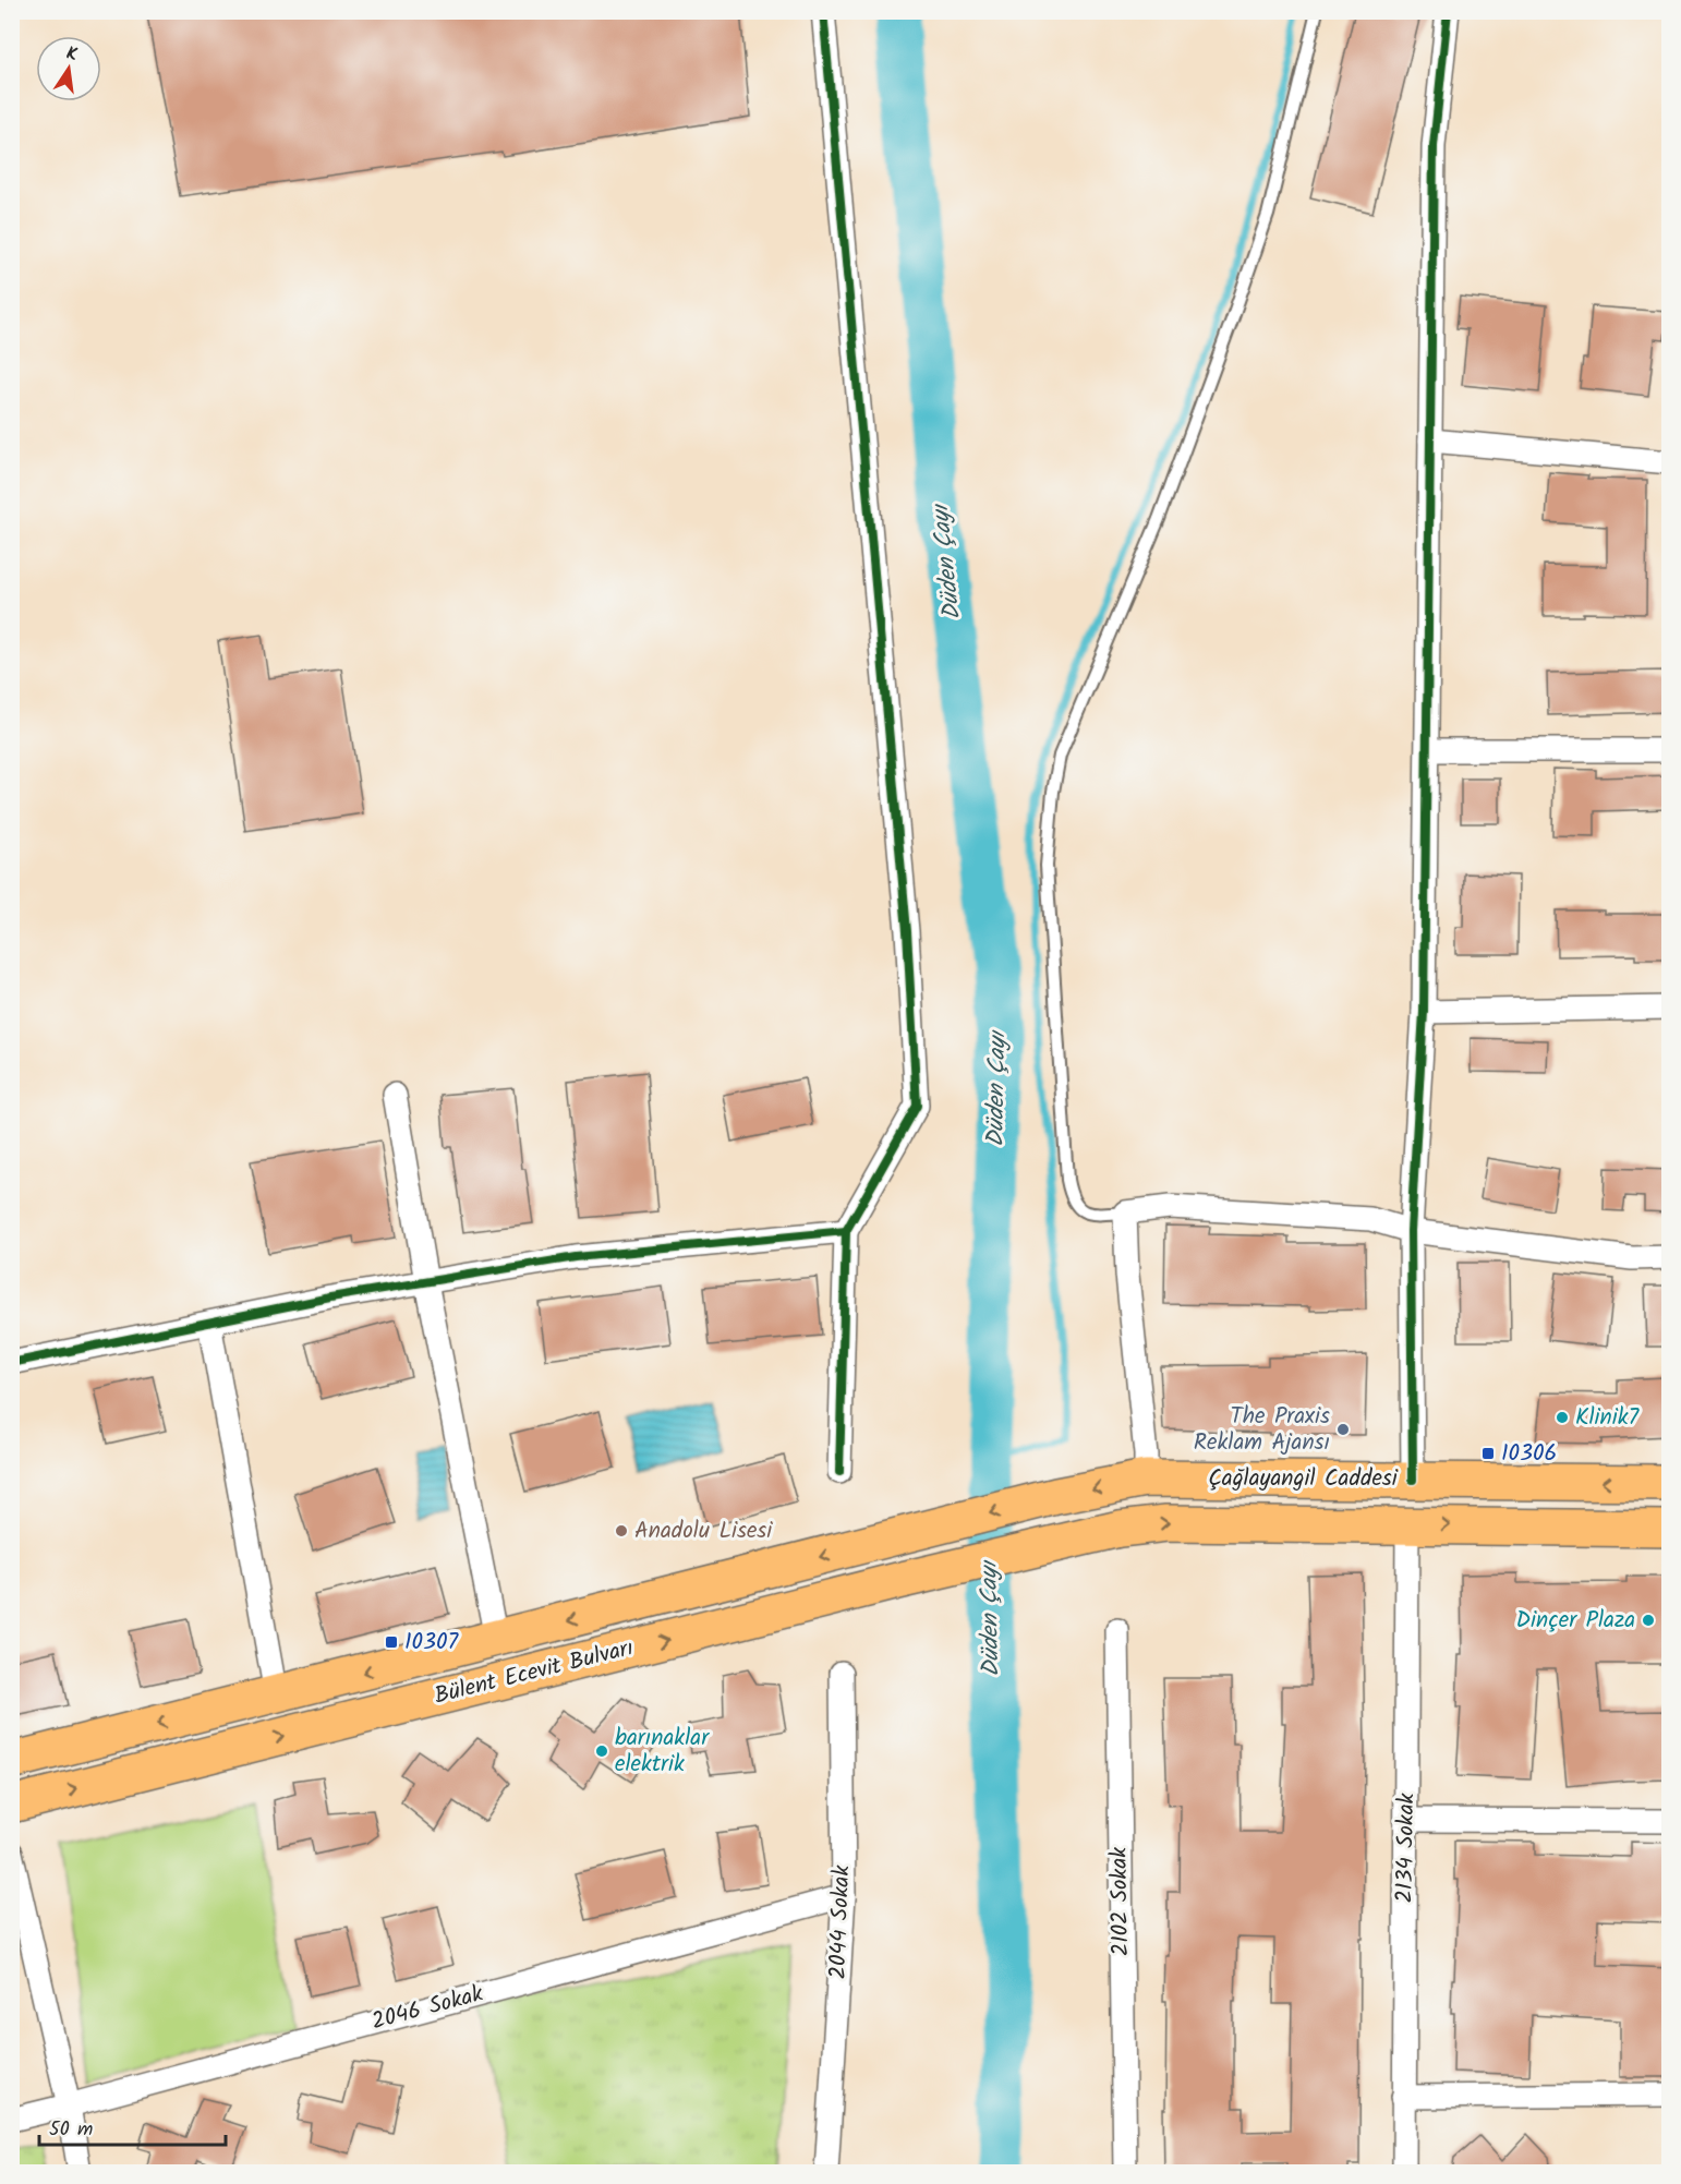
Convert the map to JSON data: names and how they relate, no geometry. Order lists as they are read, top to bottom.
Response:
{
  "streets": {
    "main road": ["Çağlayangil Caddesi", "Bülent Ecevit Bulvarı"],
    "street": [
      "2134 Sokak",
      "2102 Sokak",
      "2044 Sokak",
      "2046 Sokak"
    ]
  },
  "crossings": [
    ["Çağlayangil Caddesi", "Bülent Ecevit Bulvarı"],
    ["Çağlayangil Caddesi", "2134 Sokak"],
    ["2044 Sokak", "2046 Sokak"]
  ],
  "water": ["Düden Çayı"],
  "places": {
    "other": [
      "Klinik7",
      "The Praxis Reklam Ajansı",
      "Anadolu Lisesi",
      "Dinçer Plaza",
      "barınaklar elektrik"
    ],
    "transit": ["10306", "10307"]
  },
  "scale_bar": "50 m",
  "north": "top"
}
